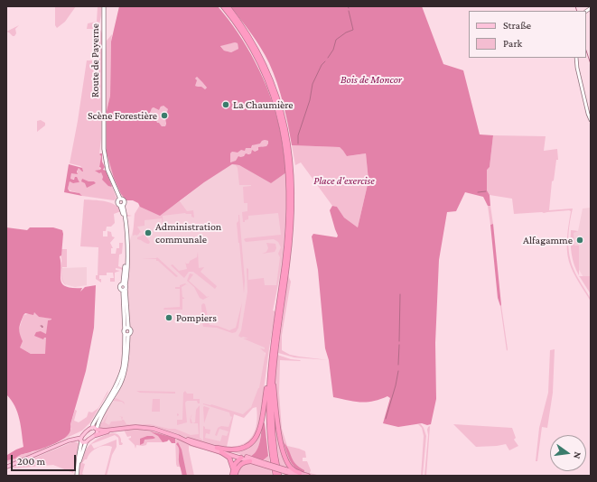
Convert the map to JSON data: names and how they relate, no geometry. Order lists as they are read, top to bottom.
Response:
{
  "streets": {
    "main road": ["Route de Payerne"]
  },
  "parks": ["Bois de Moncor", "Place d'exercise"],
  "places": [
    "La Chaumière",
    "Scène Forestière",
    "Administration communale",
    "Alfagamme",
    "Pompiers"
  ],
  "legend": ["Straße", "Park"],
  "scale_bar": "200 m",
  "north": "right"
}
